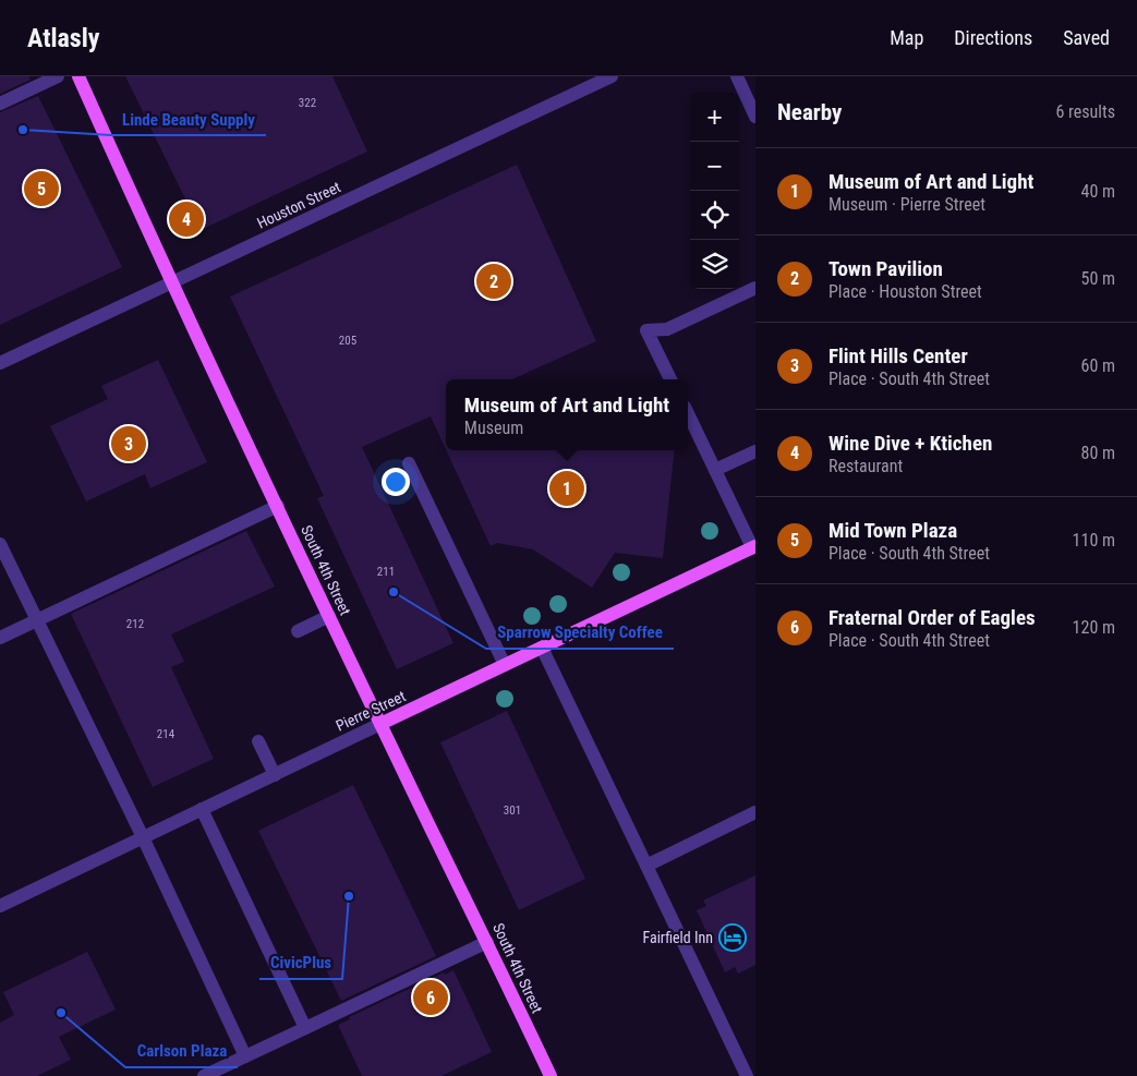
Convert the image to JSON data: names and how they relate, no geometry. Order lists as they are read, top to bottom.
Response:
{
  "streets": {
    "main road": ["South 4th Street", "Pierre Street"],
    "street": ["Houston Street"]
  },
  "crossings": [
    ["Houston Street", "South 4th Street"],
    ["South 4th Street", "Pierre Street"]
  ],
  "places": {
    "other": [
      "Linde Beauty Supply",
      "Sparrow Specialty Coffee",
      "CivicPlus",
      "Carlson Plaza"
    ],
    "hotel": ["Fairfield Inn"]
  },
  "house_numbers": [
    "322",
    "205",
    "211",
    "212",
    "214",
    "301"
  ],
  "page": {
    "header": "Atlasly",
    "nav": ["Map", "Directions", "Saved"],
    "heading": ["Nearby", "6 results"],
    "map_buttons": ["+", "−"],
    "list": [
      {
        "mark": "1",
        "name": "Museum of Art and Light",
        "note": "Museum · Pierre Street",
        "value": "40 m"
      },
      {
        "mark": "2",
        "name": "Town Pavilion",
        "note": "Place · Houston Street",
        "value": "50 m"
      },
      {
        "mark": "3",
        "name": "Flint Hills Center",
        "note": "Place · South 4th Street",
        "value": "60 m"
      },
      {
        "mark": "4",
        "name": "Wine Dive + Ktichen",
        "note": "Restaurant",
        "value": "80 m"
      },
      {
        "mark": "5",
        "name": "Mid Town Plaza",
        "note": "Place · South 4th Street",
        "value": "110 m"
      },
      {
        "mark": "6",
        "name": "Fraternal Order of Eagles",
        "note": "Place · South 4th Street",
        "value": "120 m"
      }
    ],
    "pins": [
      "5",
      "4",
      "2",
      "3",
      "1",
      "6"
    ],
    "popup": ["Museum of Art and Light", "Museum"]
  }
}
